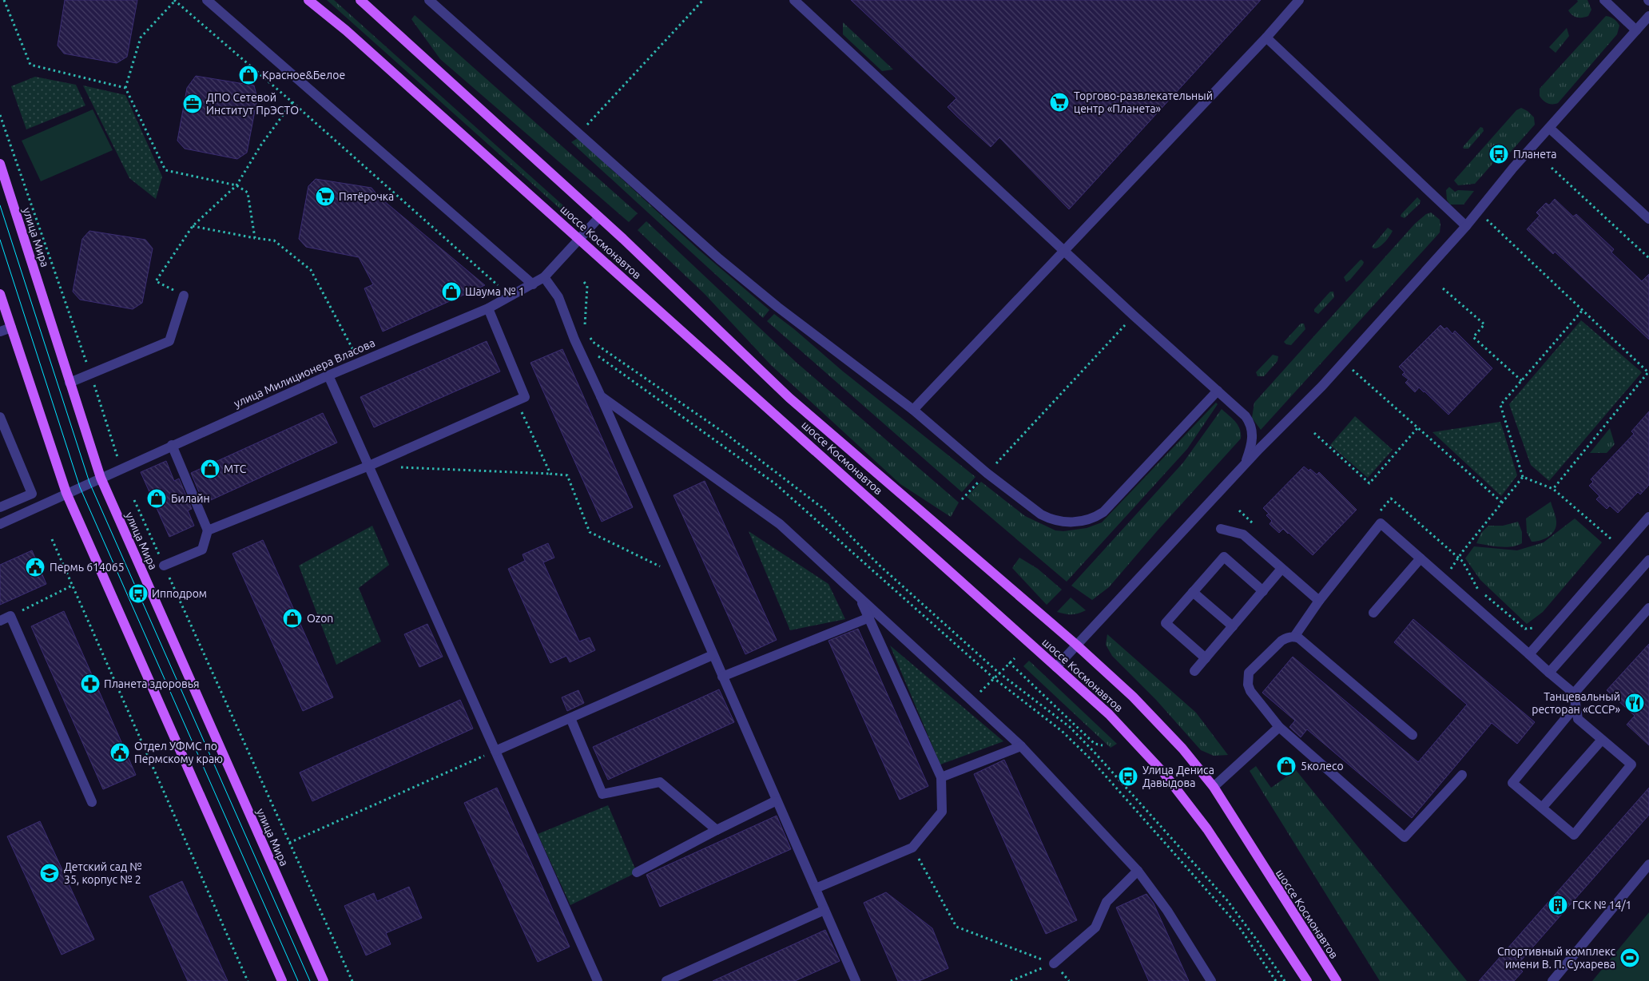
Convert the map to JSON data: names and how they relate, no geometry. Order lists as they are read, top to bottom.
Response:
{
  "streets": {
    "main road": ["улица Мира", "шоссе Космонавтов"],
    "street": ["улица Милиционера Власова"]
  },
  "crossings": [
    ["улица Мира", "улица Милиционера Власова"],
    ["шоссе Космонавтов", "улица Милиционера Власова"]
  ],
  "places": {
    "shop": [
      "Красное&Белое",
      "Шаума № 1",
      "МТС",
      "Билайн",
      "Ozon",
      "5колесо"
    ],
    "supermarket": ["Торгово-развлекательный центр «Планета»", "Пятёрочка"],
    "office": ["ДПО Сетевой Институт ПрЭСТО"],
    "bus stop": ["Планета", "Ипподром", "Улица Дениса Давыдова"],
    "public building": ["Пермь 614065", "Отдел УФМС по Пермскому краю"],
    "pharmacy": ["Планета здоровья"],
    "restaurant": ["Танцевальный ресторан «СССР»"],
    "school or university": ["Детский сад № 35, корпус № 2"],
    "building": ["ГСК № 14/1"],
    "sports": ["Спортивный комплекс имени В. П. Сухарева"]
  }
}
